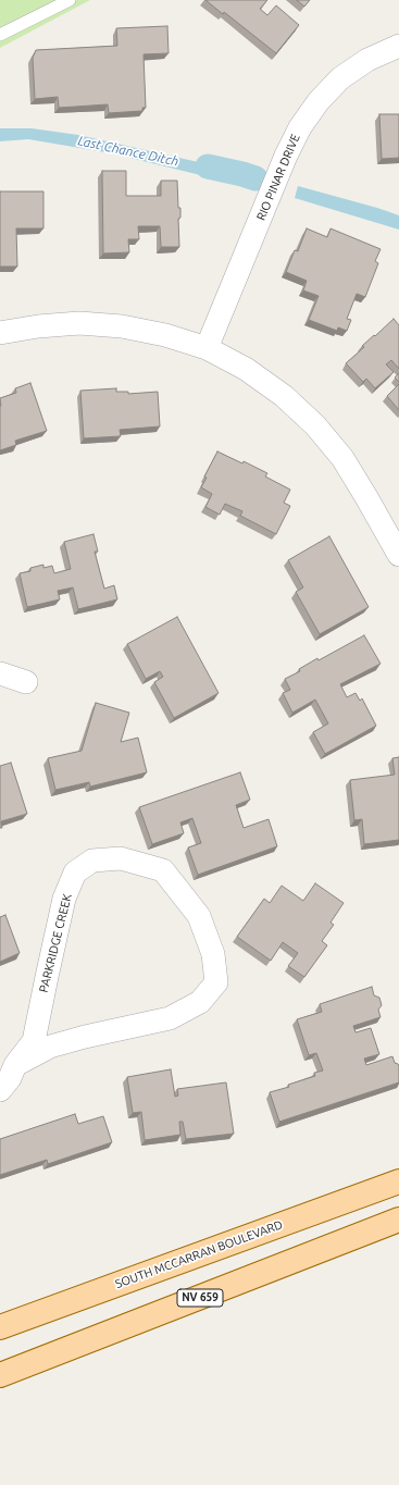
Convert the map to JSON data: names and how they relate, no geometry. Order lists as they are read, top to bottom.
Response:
{
  "streets": {
    "main road": ["SOUTH MCCARRAN BOULEVARD", "NV 659"],
    "street": ["RIO PINAR DRIVE", "PARKRIDGE CREEK"]
  },
  "water": ["Last Chance Ditch"]
}
